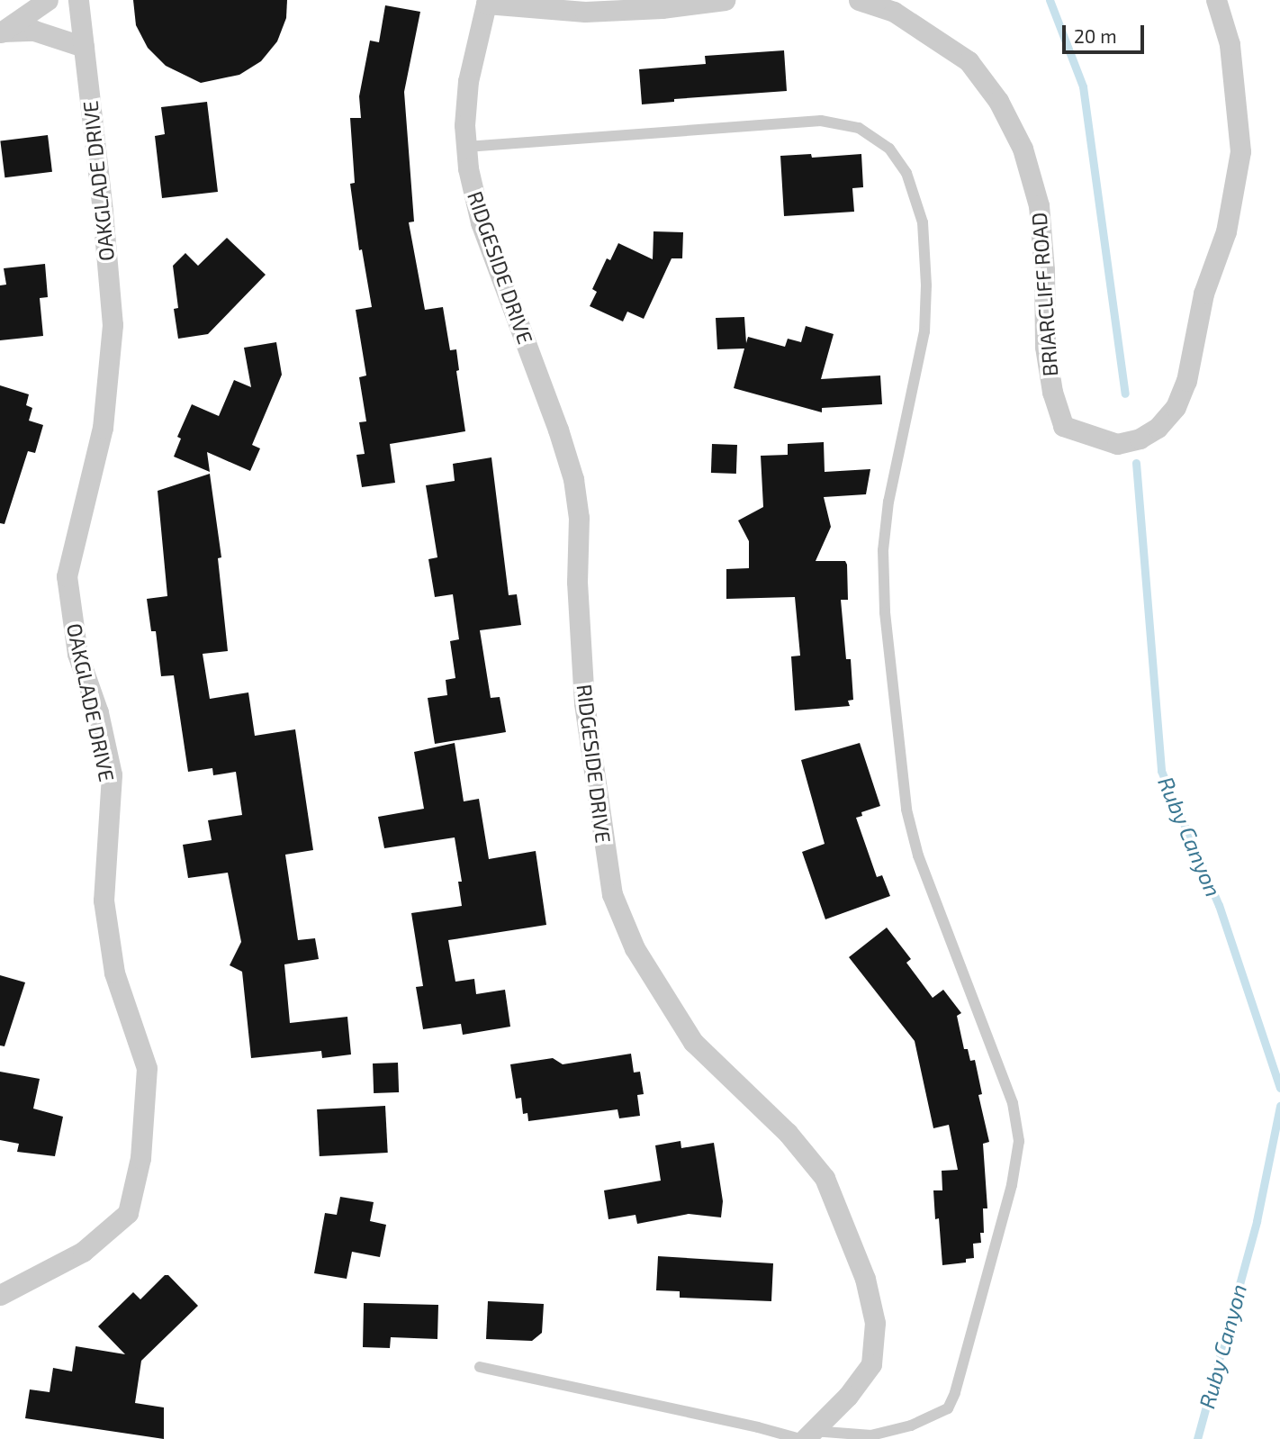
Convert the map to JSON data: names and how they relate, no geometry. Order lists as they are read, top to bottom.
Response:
{
  "streets": {
    "street": ["OAKGLADE DRIVE", "RIDGESIDE DRIVE", "BRIARCLIFF ROAD"]
  },
  "water": ["Ruby Canyon"],
  "scale_bar": "20 m"
}
